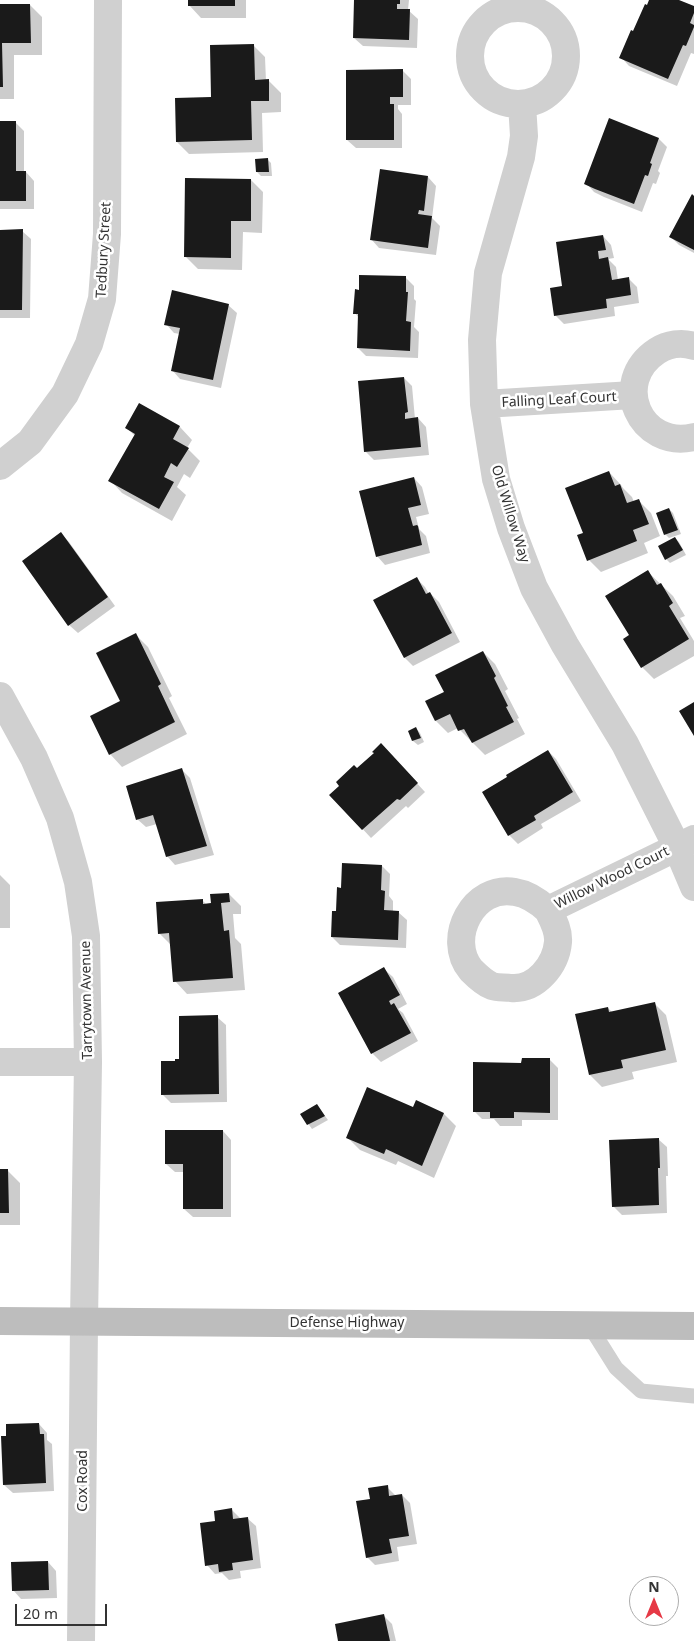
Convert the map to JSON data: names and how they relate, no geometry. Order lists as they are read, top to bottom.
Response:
{
  "streets": {
    "main road": ["Defense Highway"],
    "street": [
      "Tedbury Street",
      "Falling Leaf Court",
      "Old Willow Way",
      "Willow Wood Court",
      "Tarrytown Avenue",
      "Cox Road"
    ]
  },
  "crossings": [
    ["Falling Leaf Court", "Old Willow Way"],
    ["Old Willow Way", "Willow Wood Court"],
    ["Tarrytown Avenue", "Defense Highway"],
    ["Tarrytown Avenue", "Cox Road"],
    ["Defense Highway", "Cox Road"]
  ],
  "scale_bar": "20 m",
  "north": "top"
}
